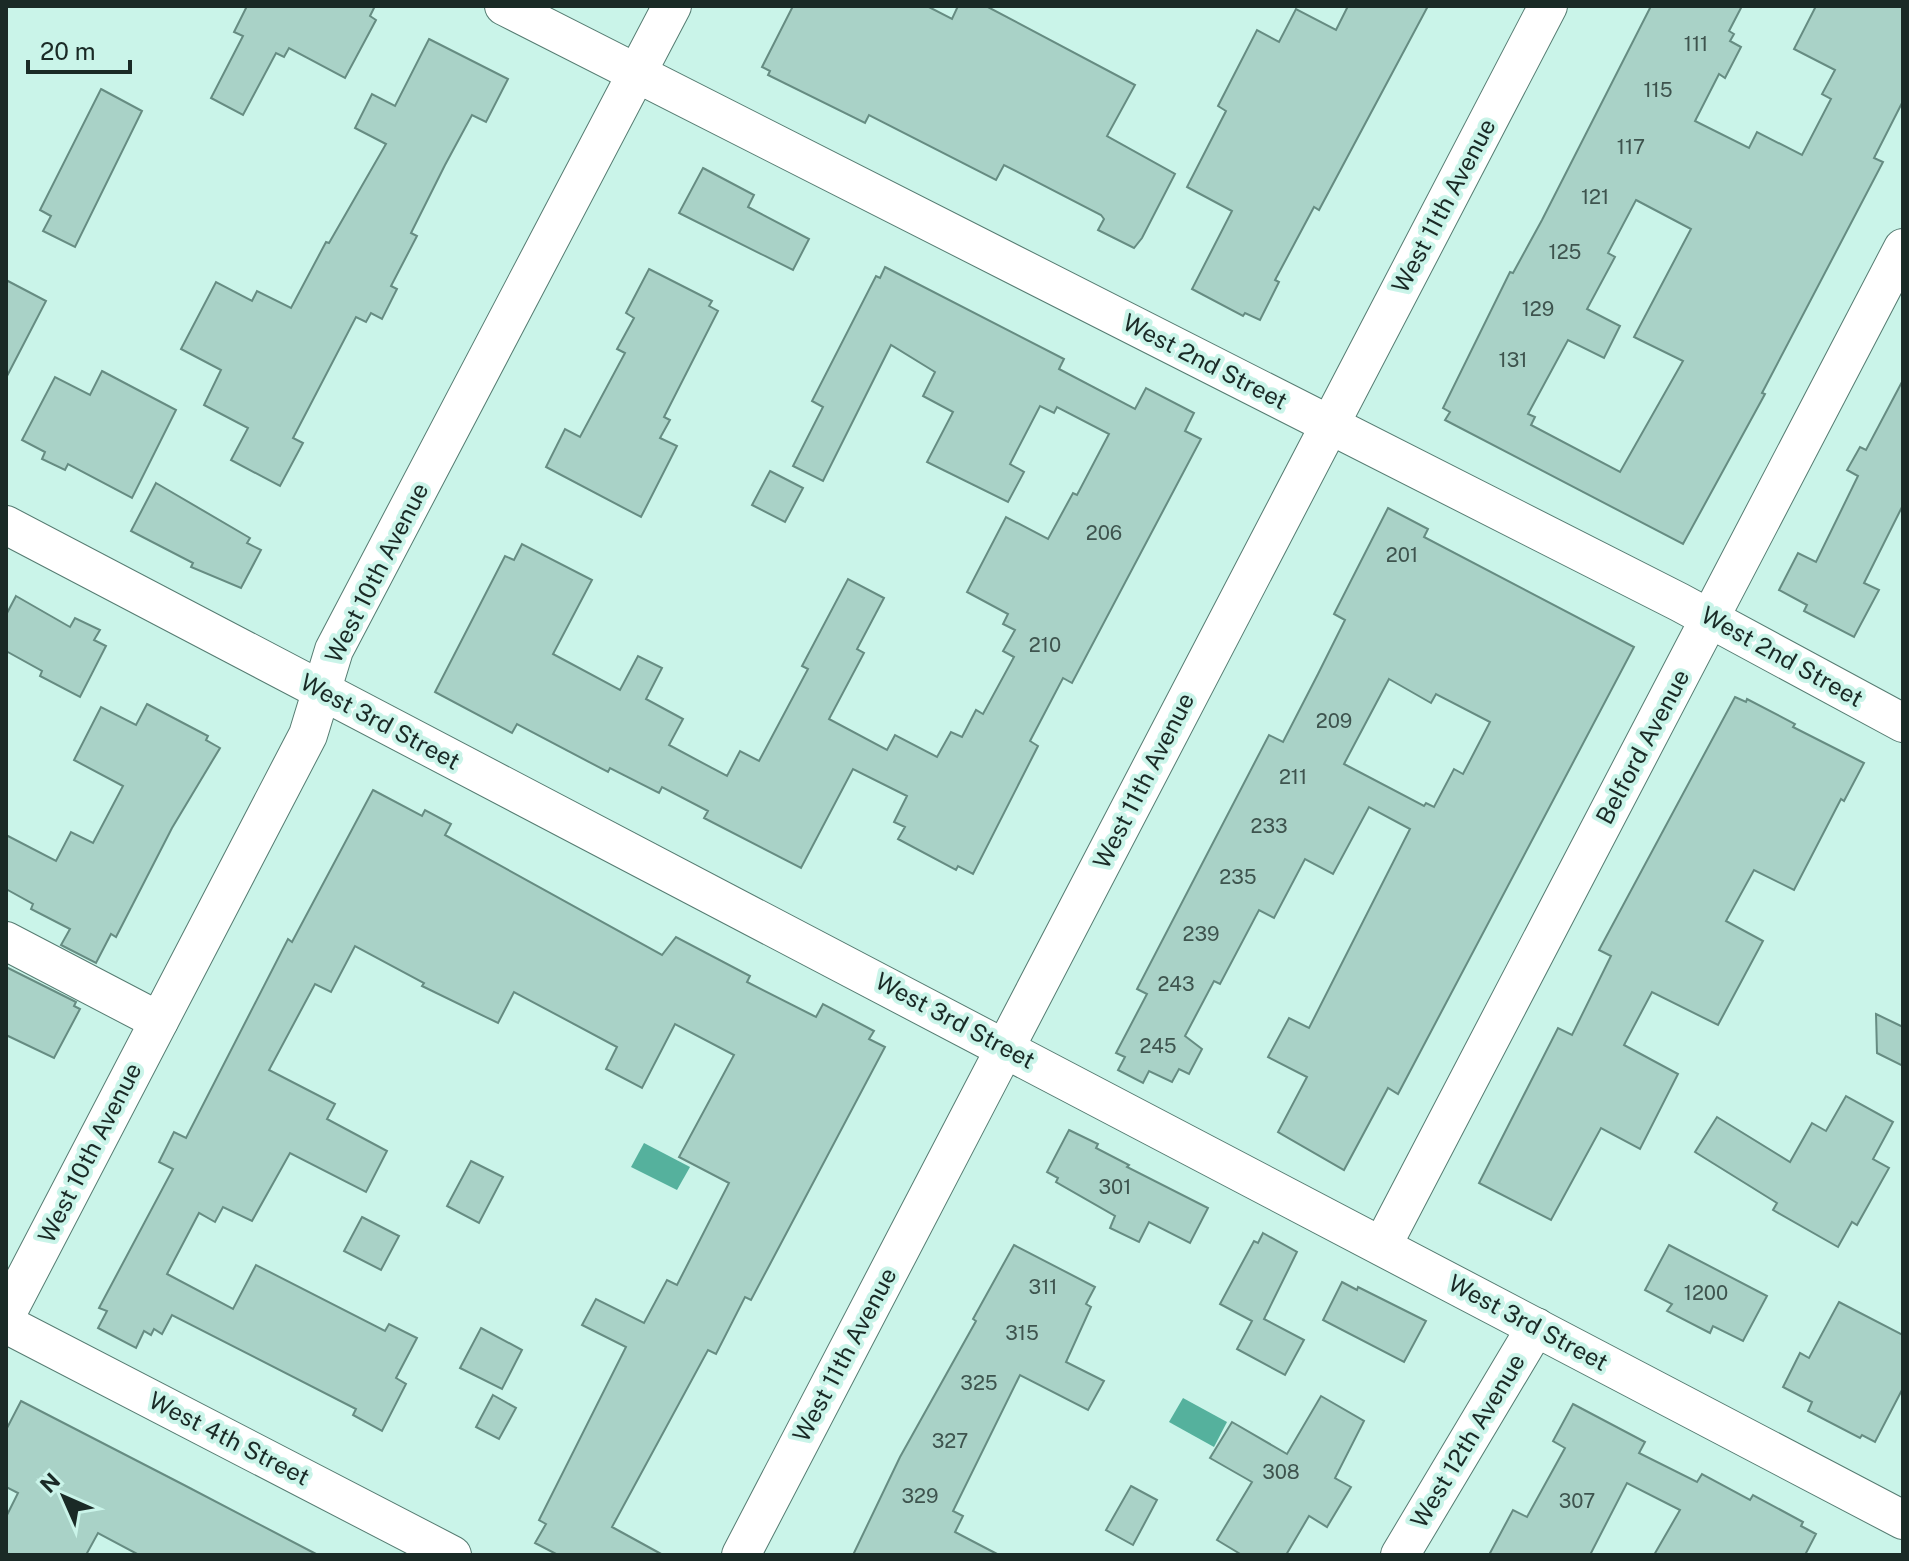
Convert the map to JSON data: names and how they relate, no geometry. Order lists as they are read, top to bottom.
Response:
{
  "streets": {
    "street": [
      "West 11th Avenue",
      "West 2nd Street",
      "West 10th Avenue",
      "West 3rd Street",
      "Belford Avenue",
      "West 4th Street",
      "West 12th Avenue"
    ]
  },
  "crossings": [
    ["West 11th Avenue", "West 2nd Street"],
    ["West 11th Avenue", "West 3rd Street"],
    ["West 2nd Street", "West 10th Avenue"],
    ["West 2nd Street", "Belford Avenue"],
    ["West 10th Avenue", "West 3rd Street"],
    ["West 3rd Street", "Belford Avenue"],
    ["West 3rd Street", "West 12th Avenue"]
  ],
  "house_numbers": [
    "111",
    "115",
    "117",
    "121",
    "125",
    "129",
    "131",
    "206",
    "201",
    "210",
    "209",
    "211",
    "233",
    "235",
    "239",
    "243",
    "245",
    "301",
    "311",
    "1200",
    "315",
    "325",
    "327",
    "308",
    "329",
    "307"
  ],
  "scale_bar": "20 m",
  "north": "top left"
}
